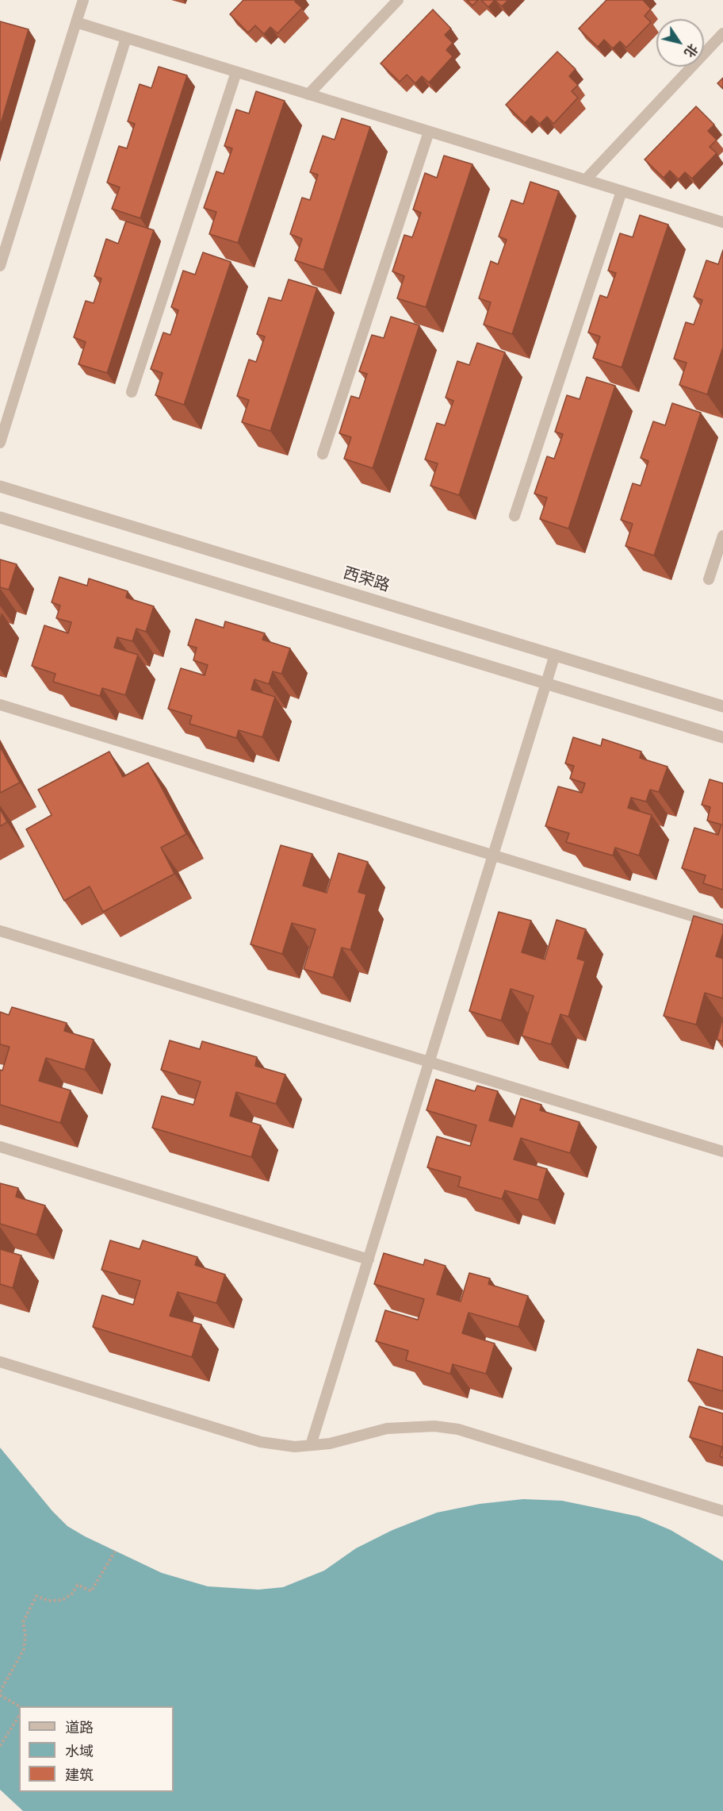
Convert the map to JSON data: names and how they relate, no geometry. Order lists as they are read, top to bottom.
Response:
{
  "streets": {
    "street": ["西荣路"]
  },
  "legend": ["道路", "水域", "建筑"],
  "north": "bottom right"
}
